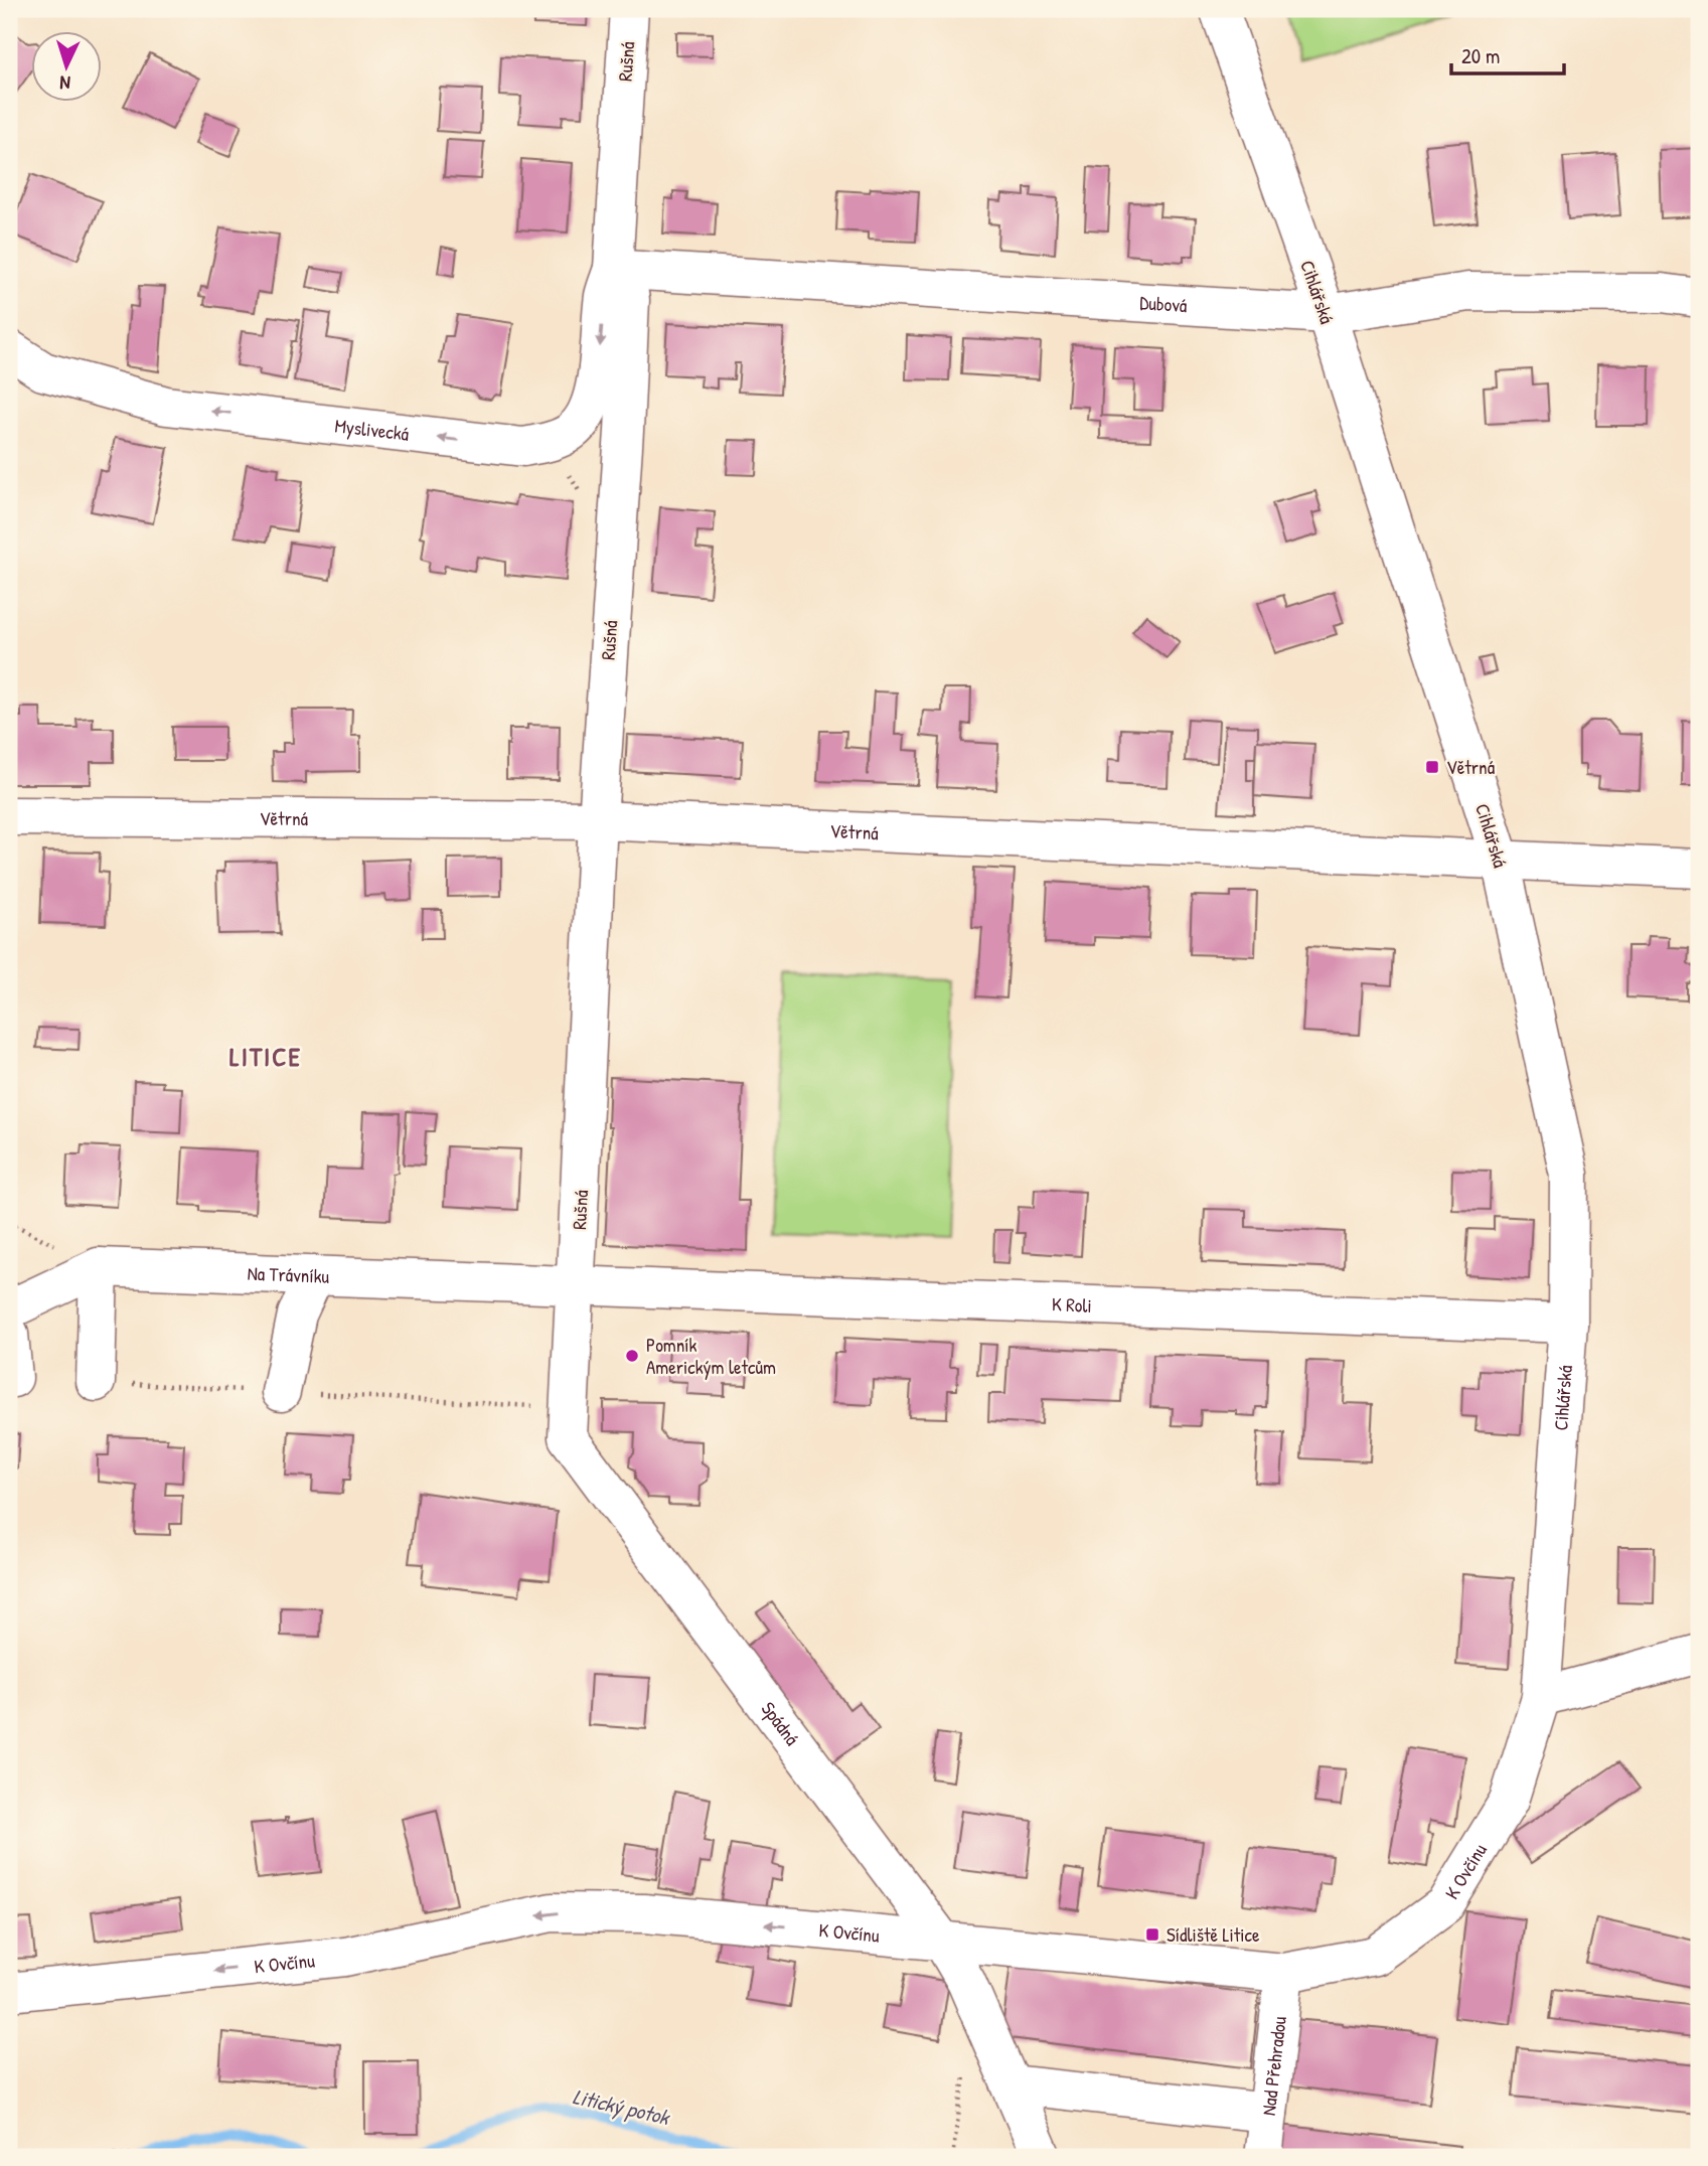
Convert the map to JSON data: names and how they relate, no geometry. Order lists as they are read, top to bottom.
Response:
{
  "streets": {
    "street": [
      "Rušná",
      "Cihlářská",
      "Dubová",
      "Myslivecká",
      "Větrná",
      "Na Trávníku",
      "K Roli",
      "Spádná",
      "K Ovčínu",
      "Nad Přehradou"
    ]
  },
  "crossings": [
    ["Rušná", "Dubová"],
    ["Rušná", "Myslivecká"],
    ["Rušná", "Větrná"],
    ["Rušná", "Na Trávníku"],
    ["Rušná", "K Roli"],
    ["Rušná", "Spádná"],
    ["Cihlářská", "Dubová"],
    ["Cihlářská", "Větrná"],
    ["Cihlářská", "K Roli"],
    ["Cihlářská", "K Ovčínu"],
    ["Dubová", "Myslivecká"],
    ["Na Trávníku", "K Roli"],
    ["Na Trávníku", "Spádná"],
    ["K Roli", "Spádná"],
    ["Spádná", "K Ovčínu"],
    ["K Ovčínu", "Nad Přehradou"]
  ],
  "one_way": ["Myslivecká", "K Ovčínu"],
  "districts": ["LITICE"],
  "water": ["Litický potok"],
  "places": {
    "transit": ["Větrná", "Sídliště Litice"],
    "other": ["Pomník Americkým letcům"]
  },
  "scale_bar": "20 m",
  "north": "bottom"
}
